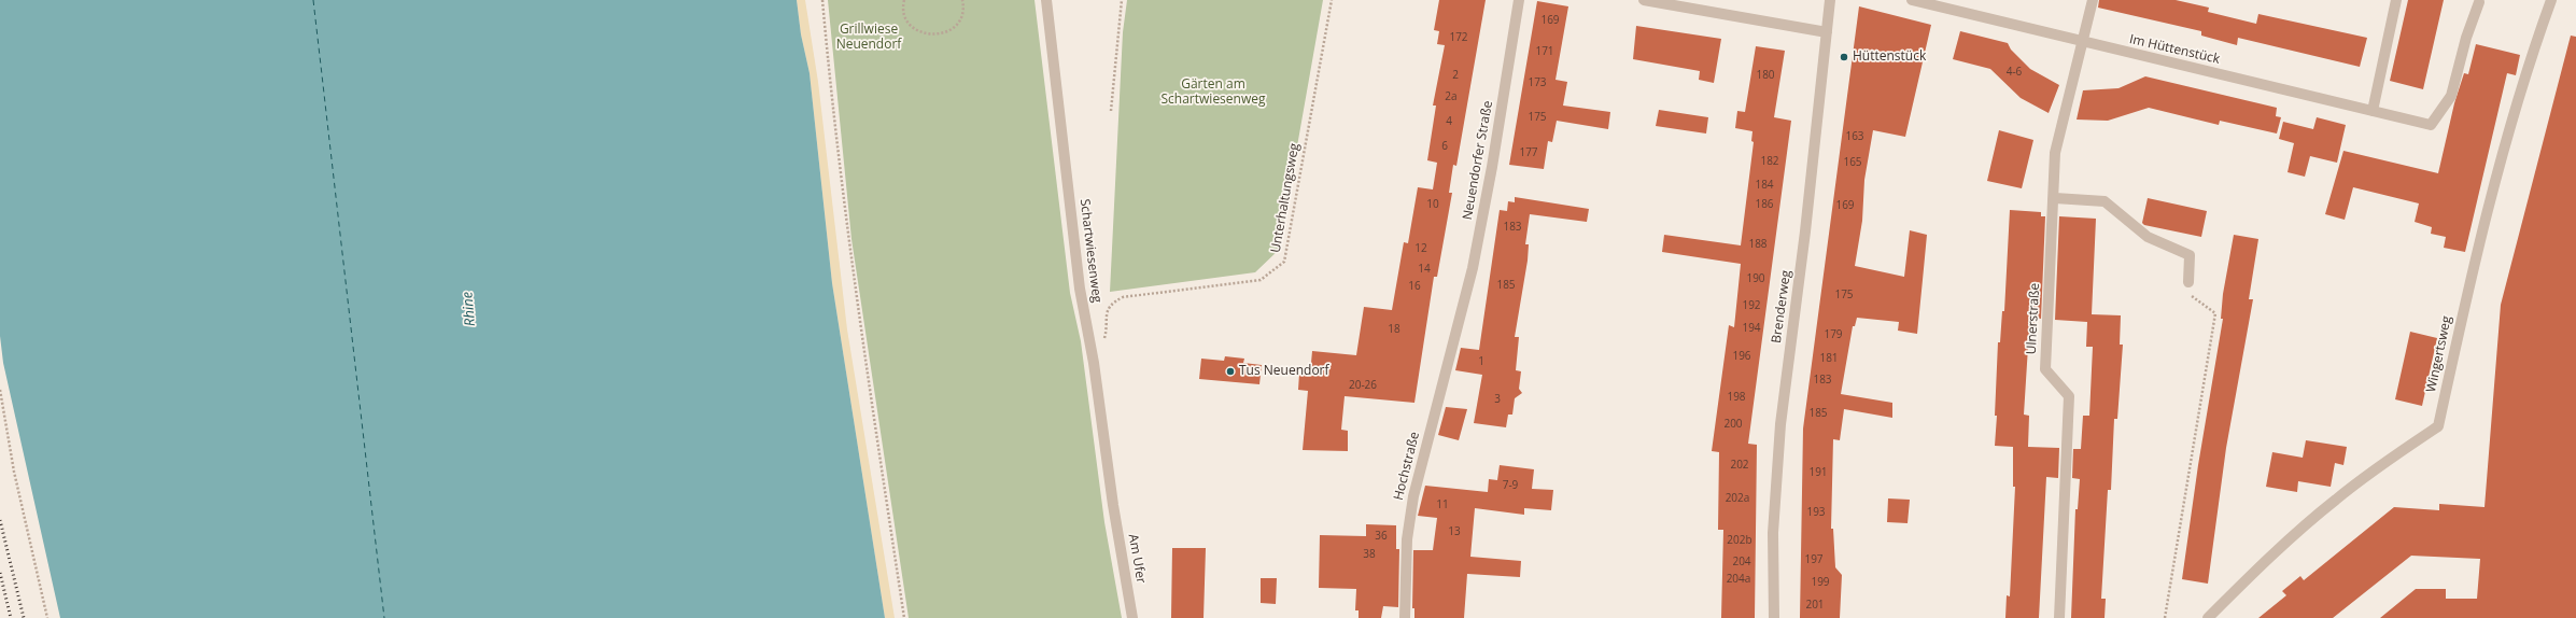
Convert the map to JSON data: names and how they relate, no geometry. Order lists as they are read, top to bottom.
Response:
{
  "streets": {
    "street": [
      "Im Hüttenstück",
      "Neuendorfer Straße",
      "Schartwiesenweg",
      "Brenderweg",
      "Ulnerstraße",
      "Wingertsweg",
      "Hochstraße",
      "Am Ufer"
    ],
    "path": ["Unterhaltungsweg"]
  },
  "crossings": [
    ["Im Hüttenstück", "Ulnerstraße"],
    ["Neuendorfer Straße", "Hochstraße"],
    ["Unterhaltungsweg", "Schartwiesenweg"],
    ["Schartwiesenweg", "Am Ufer"]
  ],
  "water": ["Rhine"],
  "parks": ["Grillwiese Neuendorf", "Gärten am Schartwiesenweg"],
  "places": ["Hüttenstück", "Tus Neuendorf"],
  "house_numbers": [
    "169",
    "172",
    "171",
    "4-6",
    "2",
    "180",
    "173",
    "2a",
    "175",
    "4",
    "163",
    "6",
    "177",
    "182",
    "165",
    "184",
    "10",
    "186",
    "169",
    "183",
    "188",
    "12",
    "14",
    "190",
    "185",
    "16",
    "175",
    "192",
    "194",
    "18",
    "179",
    "196",
    "181",
    "1",
    "183",
    "20-26",
    "198",
    "3",
    "185",
    "200",
    "202",
    "191",
    "7-9",
    "202a",
    "11",
    "193",
    "13",
    "36",
    "202b",
    "38",
    "197",
    "204",
    "204a",
    "199",
    "201"
  ]
}
